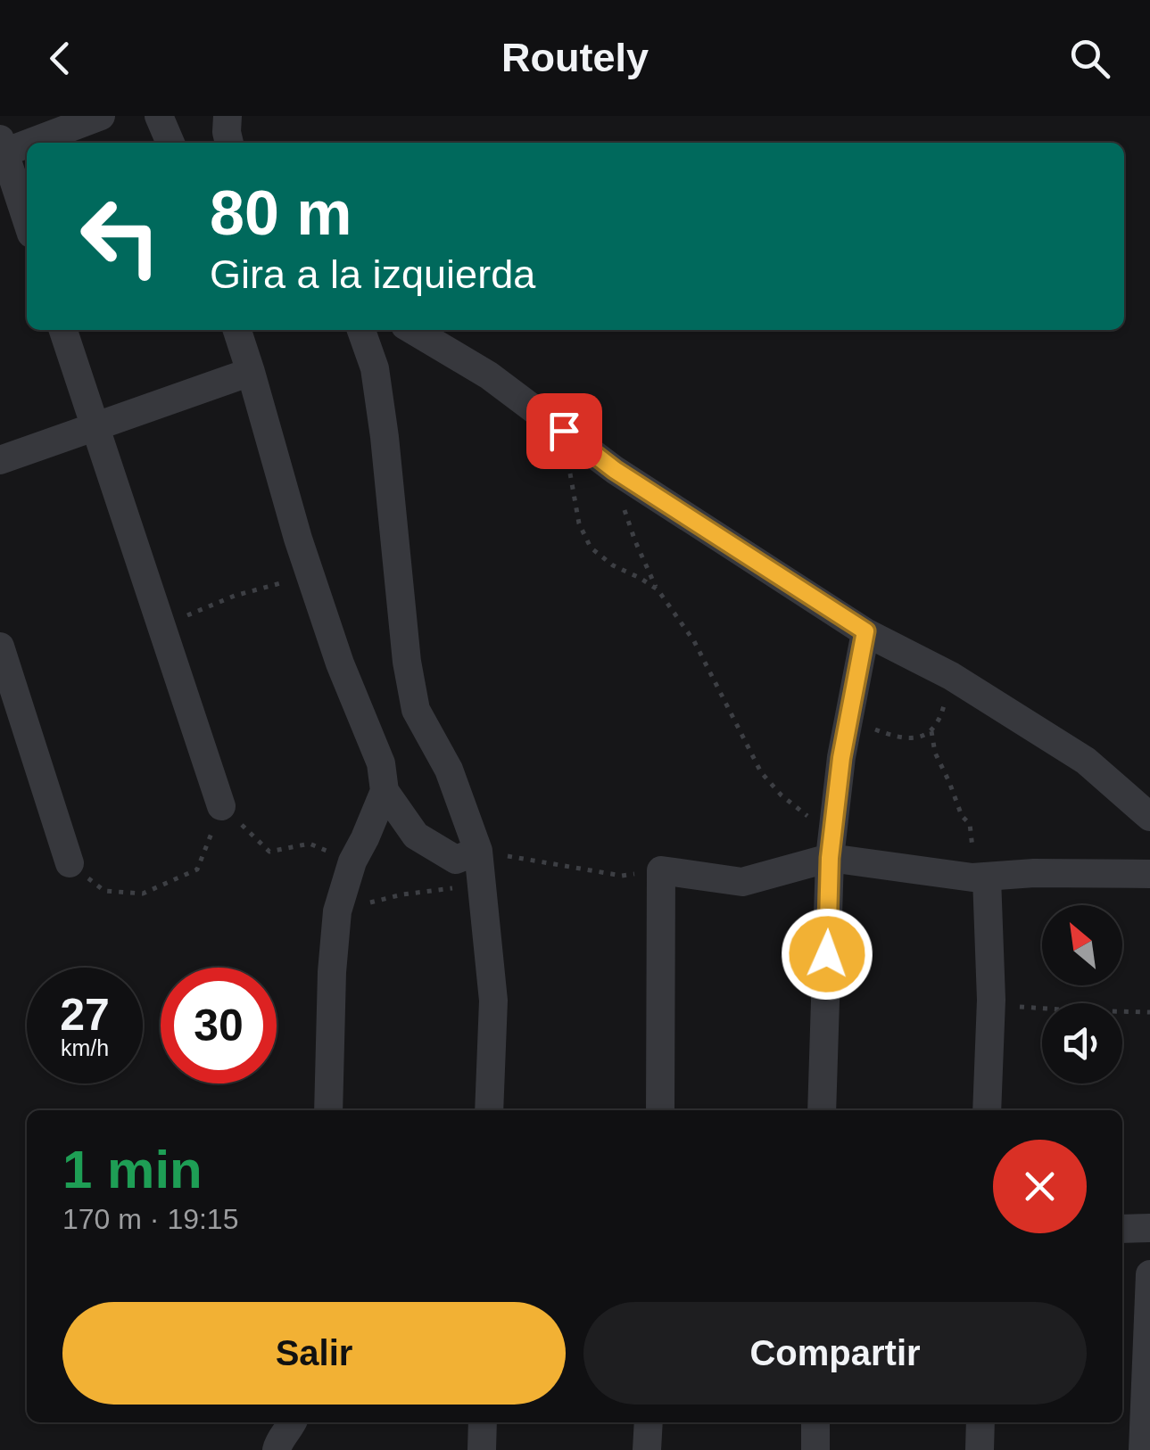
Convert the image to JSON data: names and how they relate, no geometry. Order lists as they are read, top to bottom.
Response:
{
  "north": "top left",
  "page": {
    "header": "Routely",
    "turn": ["80 m", "Gira a la izquierda"],
    "speed": "27 km/h",
    "limit": "30",
    "heading": ["1 min", "170 m · 19:15"],
    "buttons": ["Salir", "Compartir"]
  }
}
